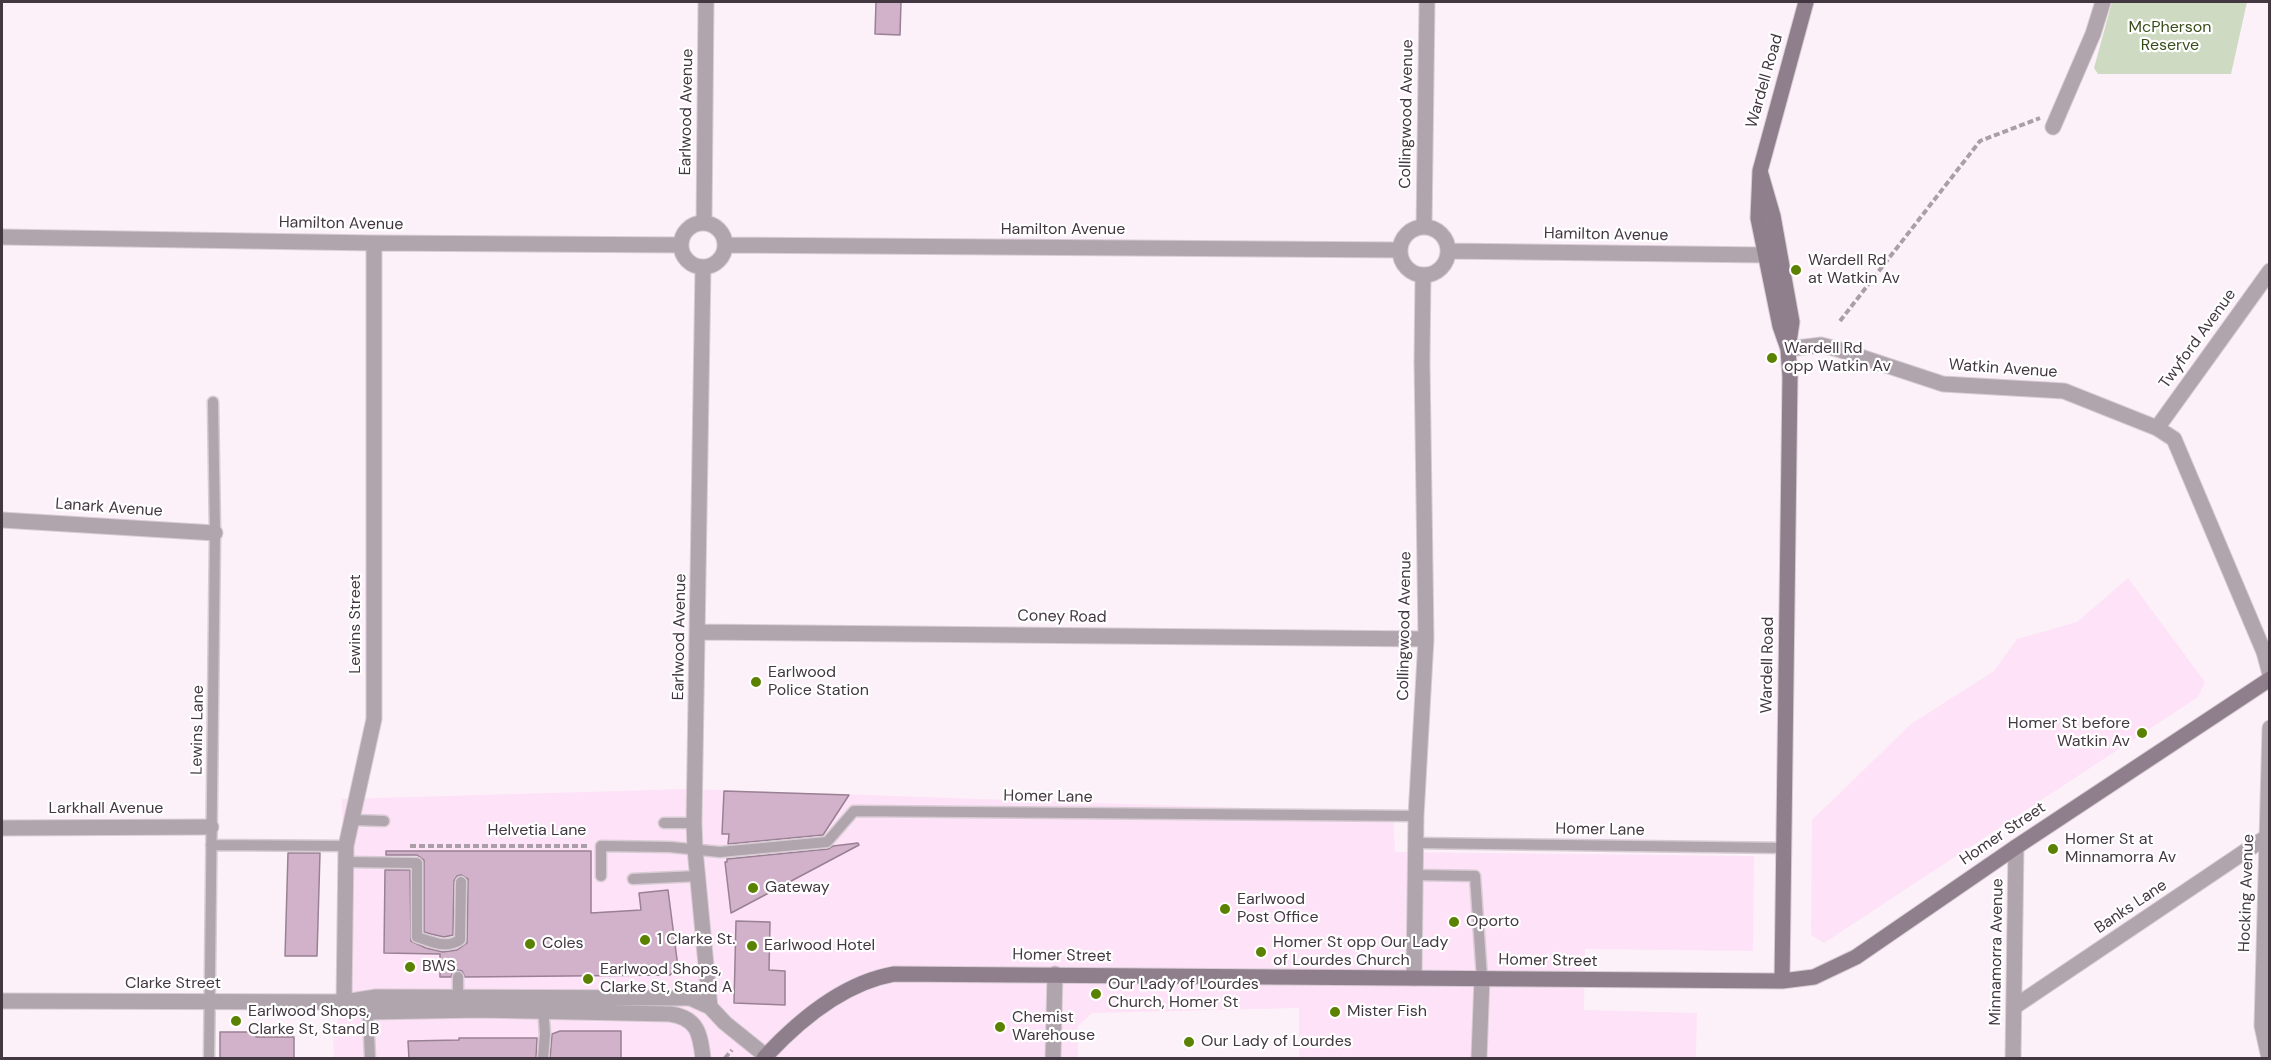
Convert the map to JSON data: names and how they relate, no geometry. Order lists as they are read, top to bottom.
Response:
{
  "streets": {
    "main road": ["Wardell Road", "Homer Street"],
    "street": [
      "Earlwood Avenue",
      "Collingwood Avenue",
      "Hamilton Avenue",
      "Twyford Avenue",
      "Watkin Avenue",
      "Lanark Avenue",
      "Coney Road",
      "Lewins Street",
      "Larkhall Avenue",
      "Hocking Avenue",
      "Banks Lane",
      "Minnamorra Avenue",
      "Clarke Street"
    ],
    "lane": ["Lewins Lane", "Homer Lane", "Helvetia Lane"]
  },
  "crossings": [
    ["Wardell Road", "Hamilton Avenue"],
    ["Wardell Road", "Watkin Avenue"],
    ["Wardell Road", "Homer Lane"],
    ["Wardell Road", "Homer Street"],
    ["Earlwood Avenue", "Hamilton Avenue"],
    ["Earlwood Avenue", "Coney Road"],
    ["Earlwood Avenue", "Homer Lane"],
    ["Earlwood Avenue", "Helvetia Lane"],
    ["Earlwood Avenue", "Clarke Street"],
    ["Collingwood Avenue", "Hamilton Avenue"],
    ["Collingwood Avenue", "Coney Road"],
    ["Collingwood Avenue", "Homer Lane"],
    ["Collingwood Avenue", "Homer Street"],
    ["Hamilton Avenue", "Lewins Street"],
    ["Twyford Avenue", "Watkin Avenue"],
    ["Lanark Avenue", "Lewins Lane"],
    ["Lewins Street", "Clarke Street"],
    ["Lewins Lane", "Larkhall Avenue"],
    ["Lewins Lane", "Clarke Street"],
    ["Homer Lane", "Helvetia Lane"],
    ["Homer Street", "Minnamorra Avenue"],
    ["Homer Street", "Clarke Street"],
    ["Hocking Avenue", "Banks Lane"],
    ["Banks Lane", "Minnamorra Avenue"]
  ],
  "parks": ["McPherson Reserve"],
  "places": [
    "Wardell Rd at Watkin Av",
    "Wardell Rd opp Watkin Av",
    "Earlwood Police Station",
    "Homer St before Watkin Av",
    "Homer St at Minnamorra Av",
    "Gateway",
    "Earlwood Post Office",
    "Oporto",
    "1 Clarke St.",
    "Coles",
    "Earlwood Hotel",
    "Homer St opp Our Lady of Lourdes Church",
    "BWS",
    "Earlwood Shops, Clarke St, Stand A",
    "Our Lady of Lourdes Church, Homer St",
    "Mister Fish",
    "Earlwood Shops, Clarke St, Stand B",
    "Chemist Warehouse",
    "Our Lady of Lourdes"
  ]
}
